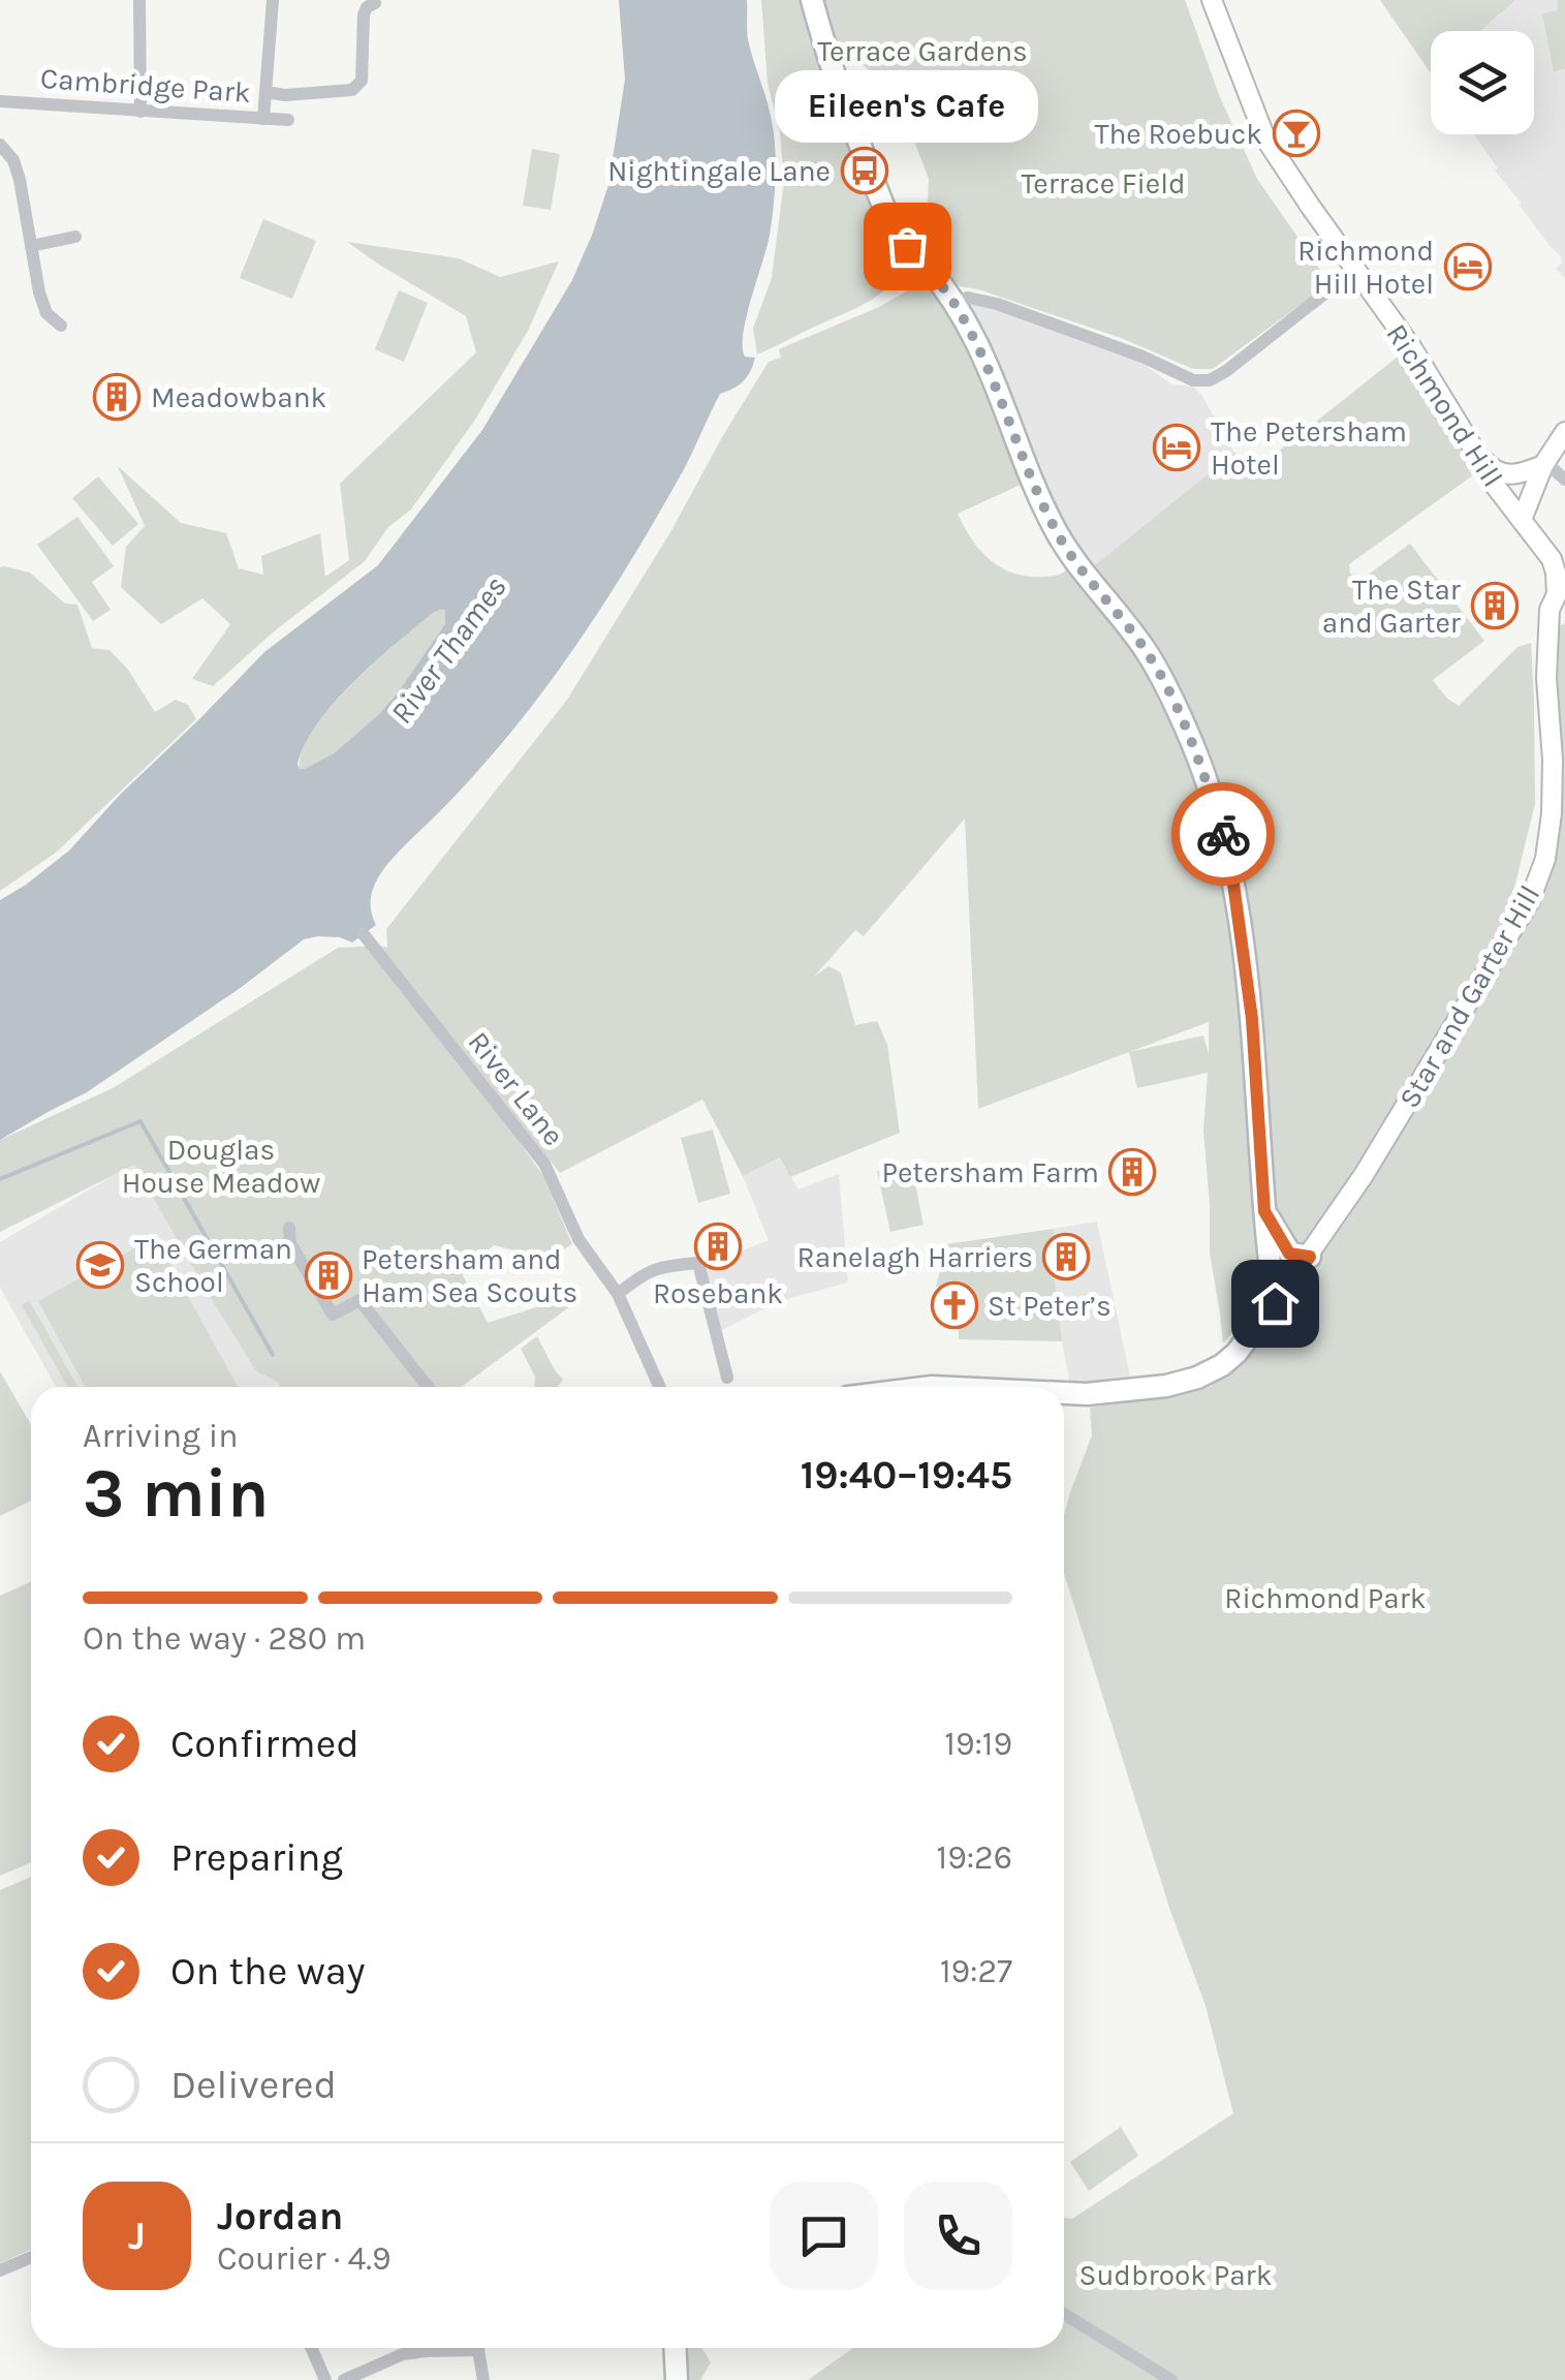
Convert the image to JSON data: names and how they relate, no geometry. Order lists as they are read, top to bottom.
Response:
{
  "streets": {
    "main road": ["Richmond Hill", "Star and Garter Hill"],
    "street": ["Cambridge Park", "River Lane"]
  },
  "crossings": [
    ["Richmond Hill", "Star and Garter Hill"]
  ],
  "water": ["River Thames"],
  "parks": [
    "Terrace Gardens",
    "Terrace Field",
    "Douglas House Meadow",
    "Richmond Park",
    "Sudbrook Park"
  ],
  "places": {
    "bar": ["The Roebuck"],
    "bus stop": ["Nightingale Lane"],
    "other": ["Eileen's Cafe"],
    "hotel": ["Richmond Hill Hotel", "The Petersham Hotel"],
    "building": [
      "Meadowbank",
      "The Star and Garter",
      "Petersham Farm",
      "Rosebank",
      "Ranelagh Harriers",
      "Petersham and Ham Sea Scouts"
    ],
    "school or university": ["The German School"],
    "church": ["St Peter’s"]
  },
  "page": {
    "bubble": "Eileen's Cafe",
    "heading": ["3 min", "Arriving in", "19:40–19:45"],
    "panel": ["Jordan", "Courier · 4.9"],
    "bar": "On the way · 280 m",
    "list": [
      ["Confirmed", "19:19"],
      ["Preparing", "19:26"],
      ["On the way", "19:27"],
      "Delivered"
    ],
    "round": "J"
  }
}
